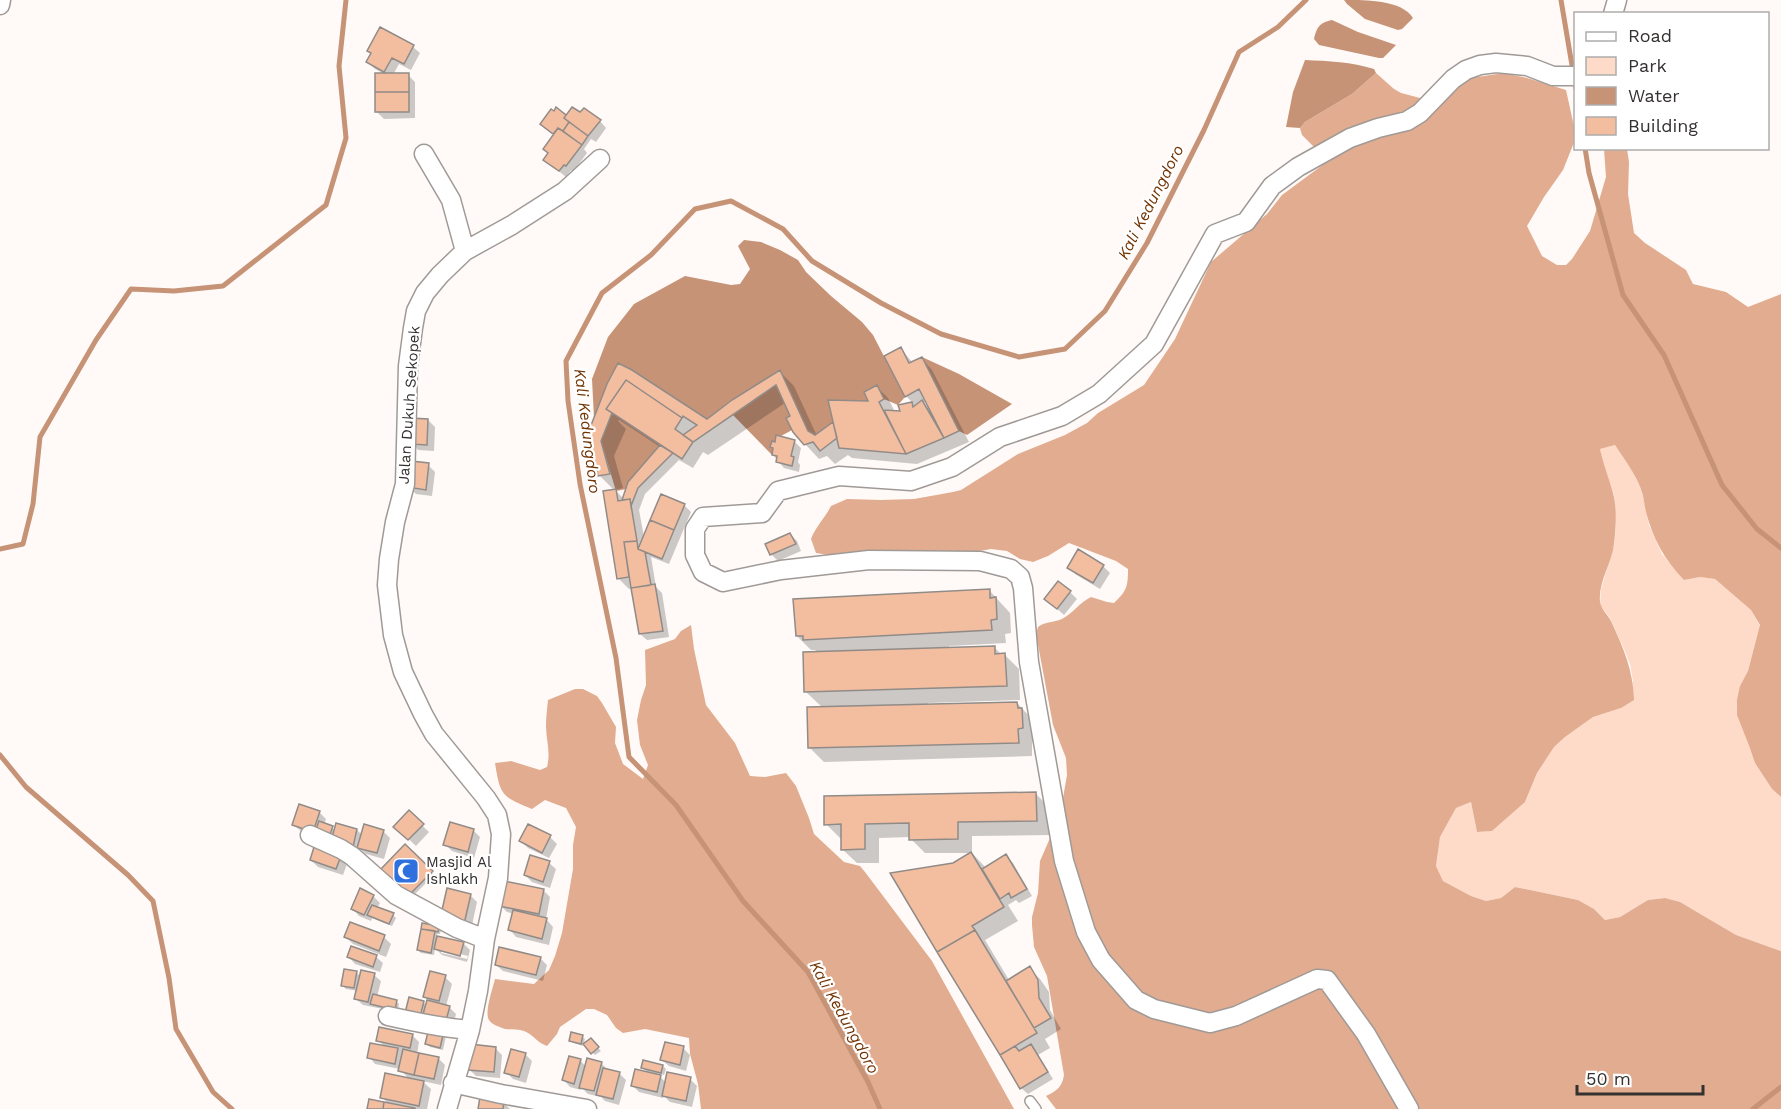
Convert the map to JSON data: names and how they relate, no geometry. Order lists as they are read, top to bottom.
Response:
{
  "streets": {
    "street": ["Jalan Dukuh Sekopek"]
  },
  "water": ["Kali Kedungdoro"],
  "places": {
    "mosque": ["Masjid Al Ishlakh"]
  },
  "legend": [
    "Road",
    "Park",
    "Water",
    "Building"
  ],
  "scale_bar": "50 m"
}
